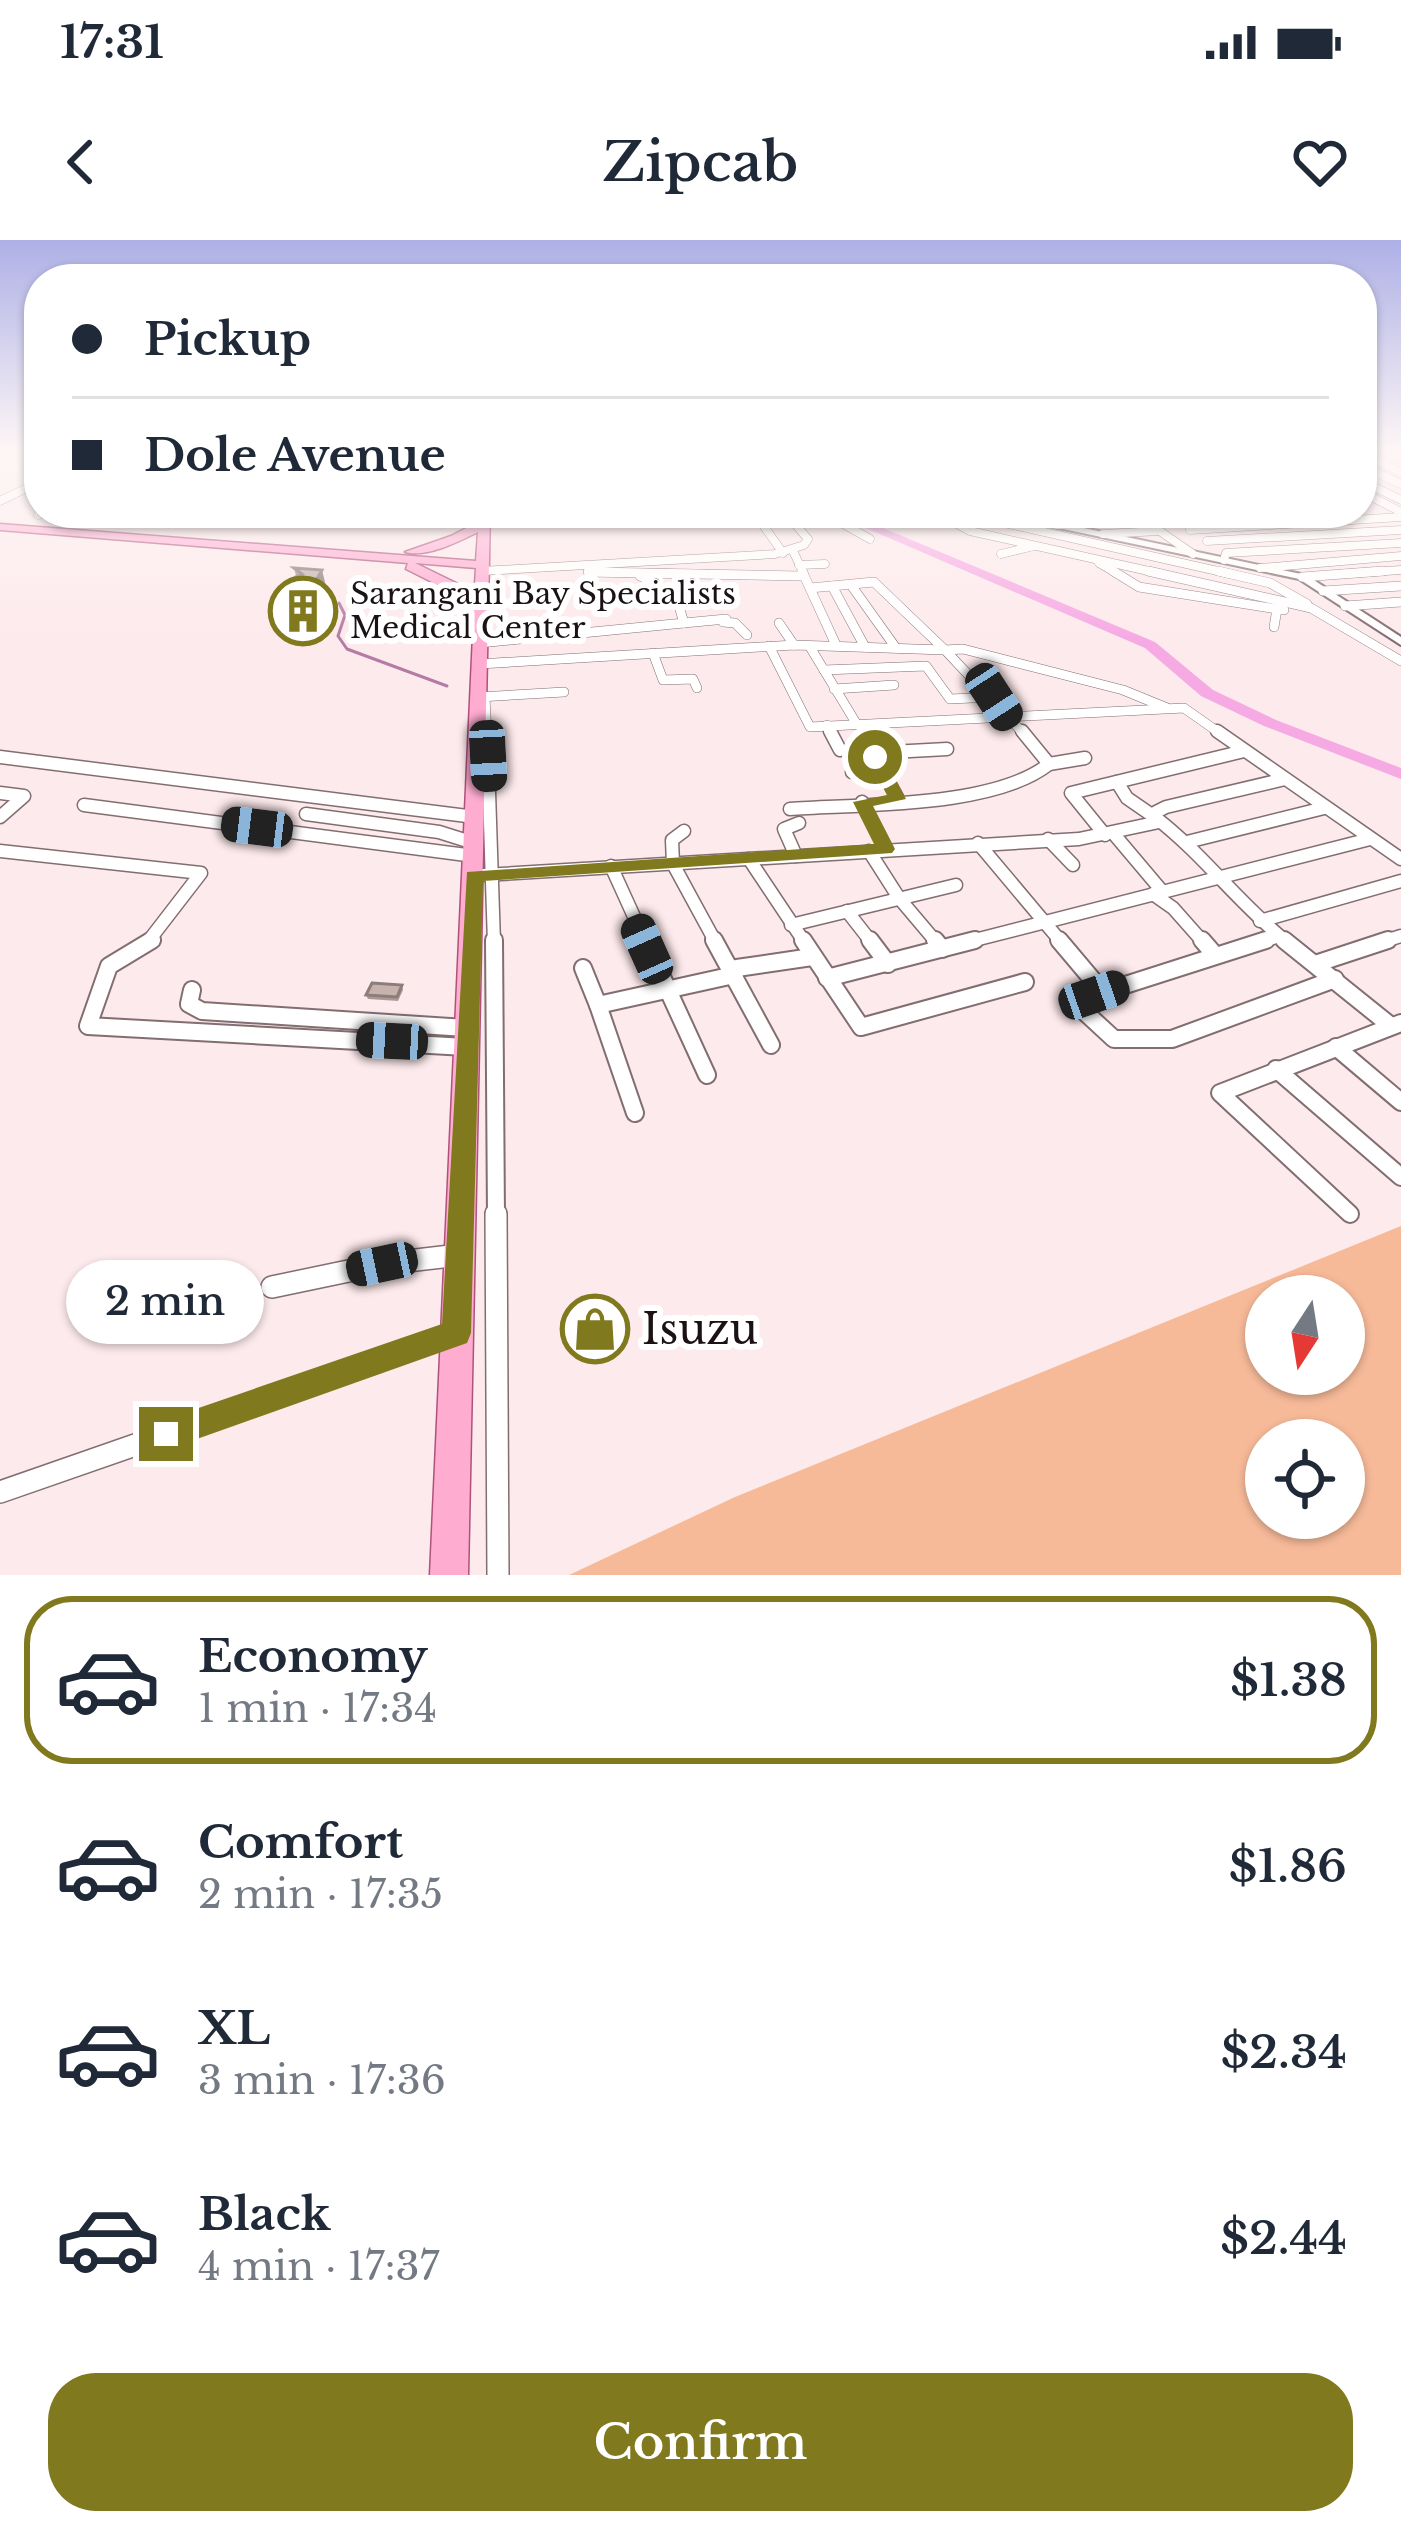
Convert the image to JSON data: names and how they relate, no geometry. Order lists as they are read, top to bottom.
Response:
{
  "places": {
    "building": ["Sarangani Bay Specialists Medical Center"],
    "shop": ["Isuzu"]
  },
  "north": "bottom",
  "page": {
    "status": "17:31",
    "header": "Zipcab",
    "banner": ["Pickup", "Dole Avenue"],
    "bubble": "2 min",
    "list": [
      {
        "name": "Economy",
        "note": "1 min · 17:34",
        "value": "$1.38"
      },
      {
        "name": "Comfort",
        "note": "2 min · 17:35",
        "value": "$1.86"
      },
      {
        "name": "XL",
        "note": "3 min · 17:36",
        "value": "$2.34"
      },
      {
        "name": "Black",
        "note": "4 min · 17:37",
        "value": "$2.44"
      }
    ],
    "buttons": "Confirm"
  }
}
